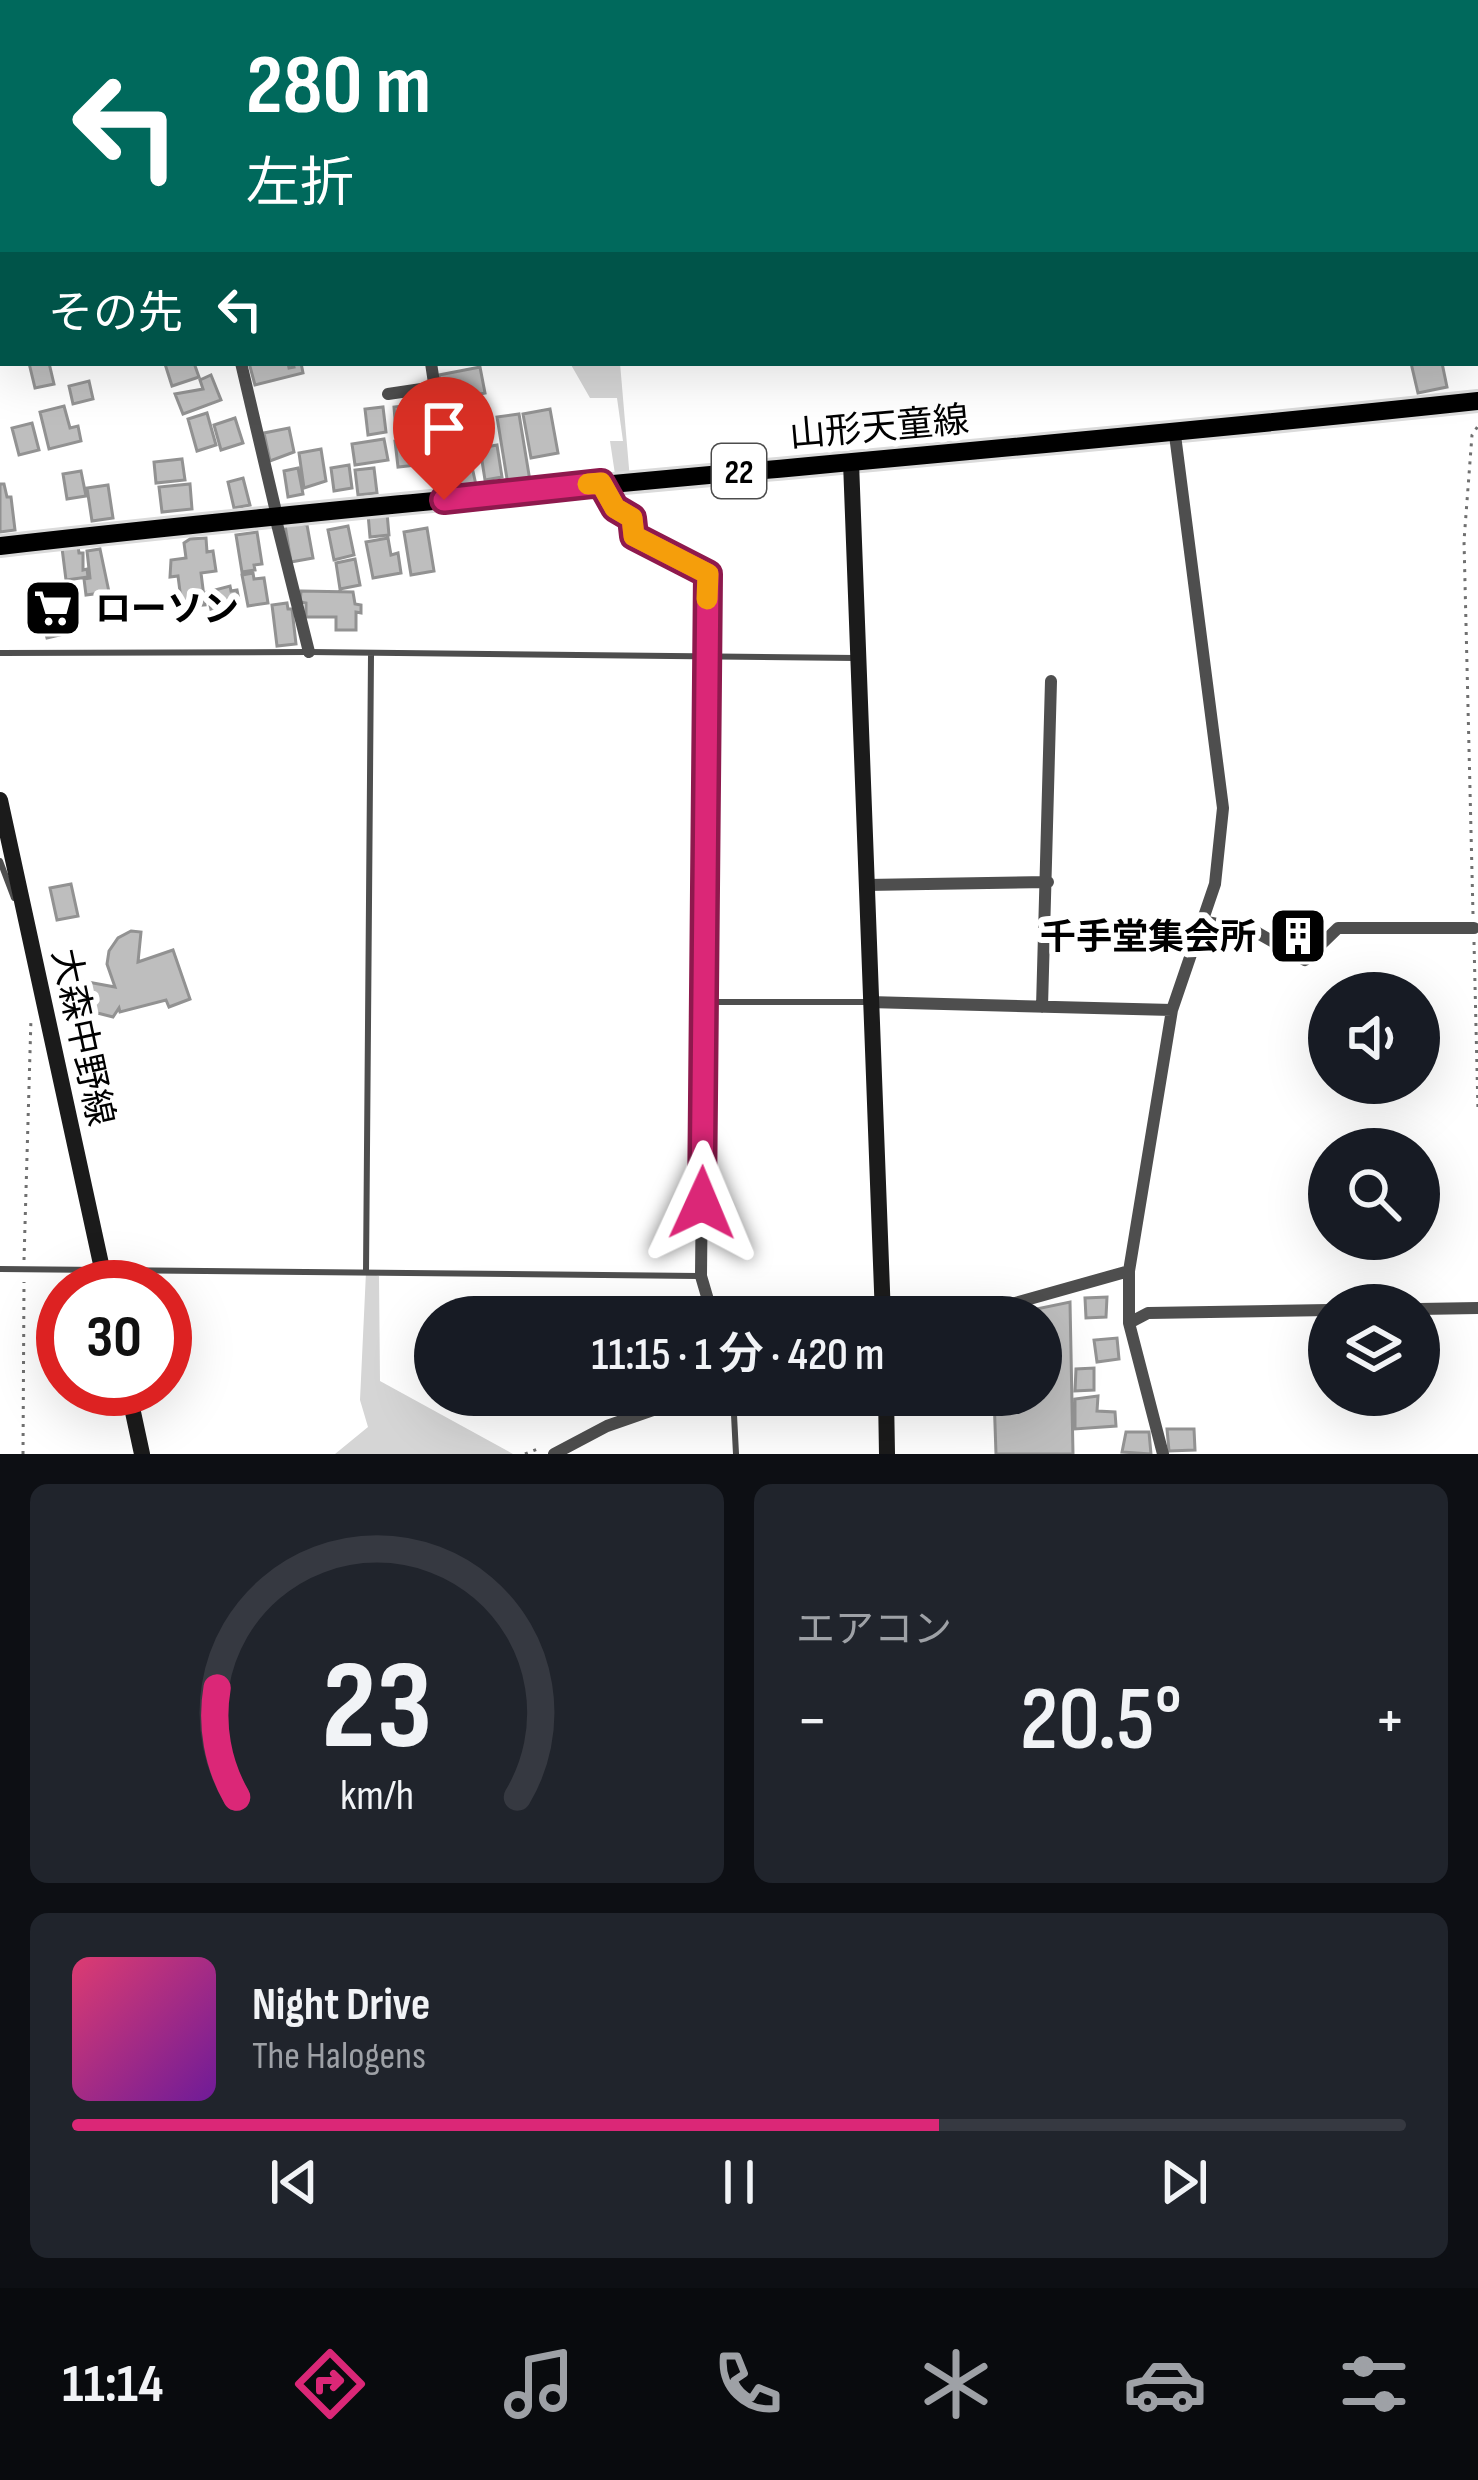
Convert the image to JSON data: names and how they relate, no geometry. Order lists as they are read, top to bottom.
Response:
{
  "streets": {
    "main road": ["山形天童線", "22"],
    "street": ["大森中野線"]
  },
  "places": {
    "supermarket": ["ローソン"],
    "building": ["千手堂集会所"]
  },
  "page": {
    "turn": ["280 m", "左折"],
    "then": "その先",
    "limit": "30",
    "trip": "11:15 · 1 分 · 420 m",
    "tile": "エアコン",
    "heat": ["−", "20.5°", "+"],
    "song": ["Night Drive", "The Halogens"],
    "tabs": "11:14",
    "gauge": ["23", "km/h"]
  }
}
